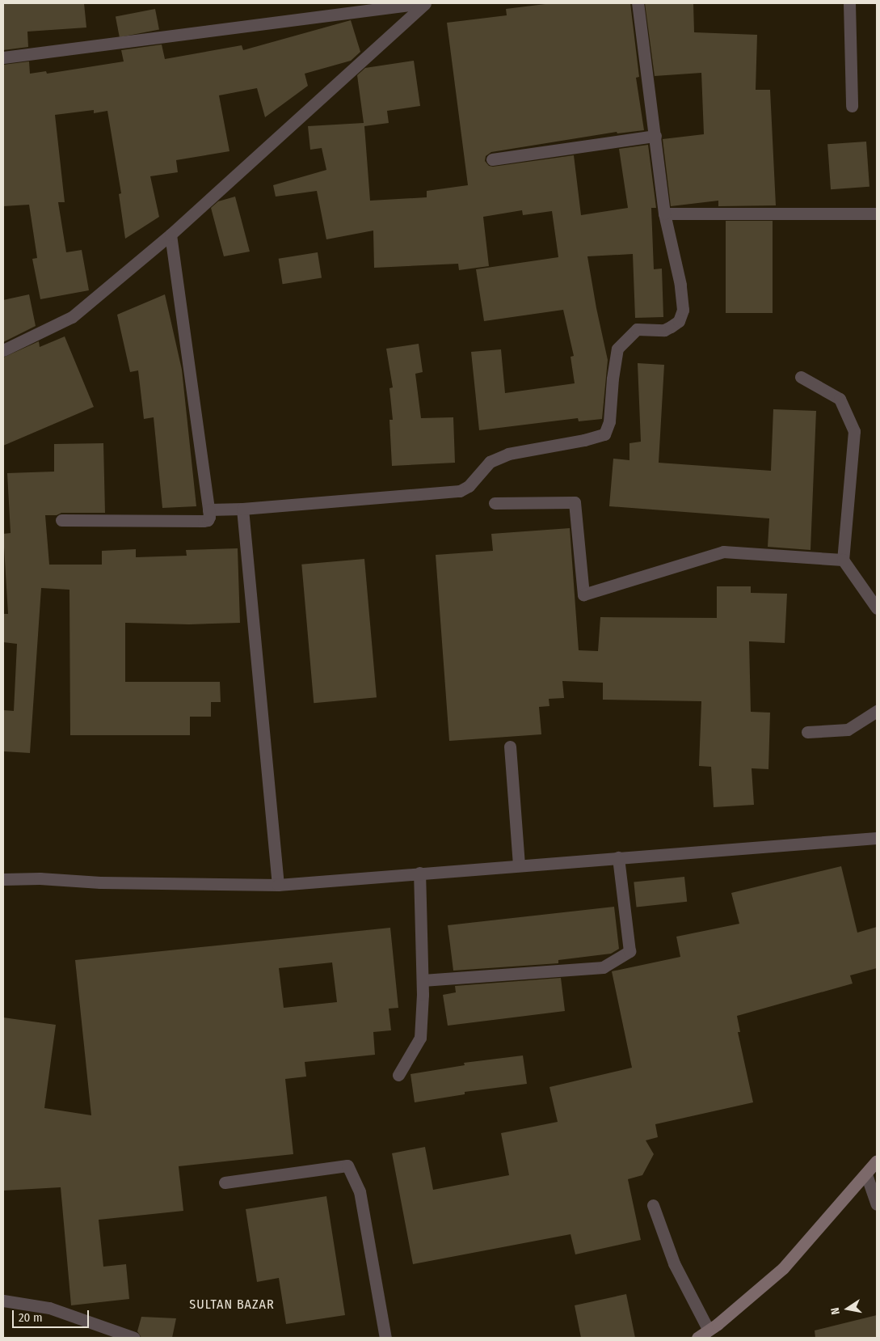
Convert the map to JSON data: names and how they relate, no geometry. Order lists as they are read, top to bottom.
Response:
{
  "districts": ["SULTAN BAZAR"],
  "scale_bar": "20 m",
  "north": "left"
}
